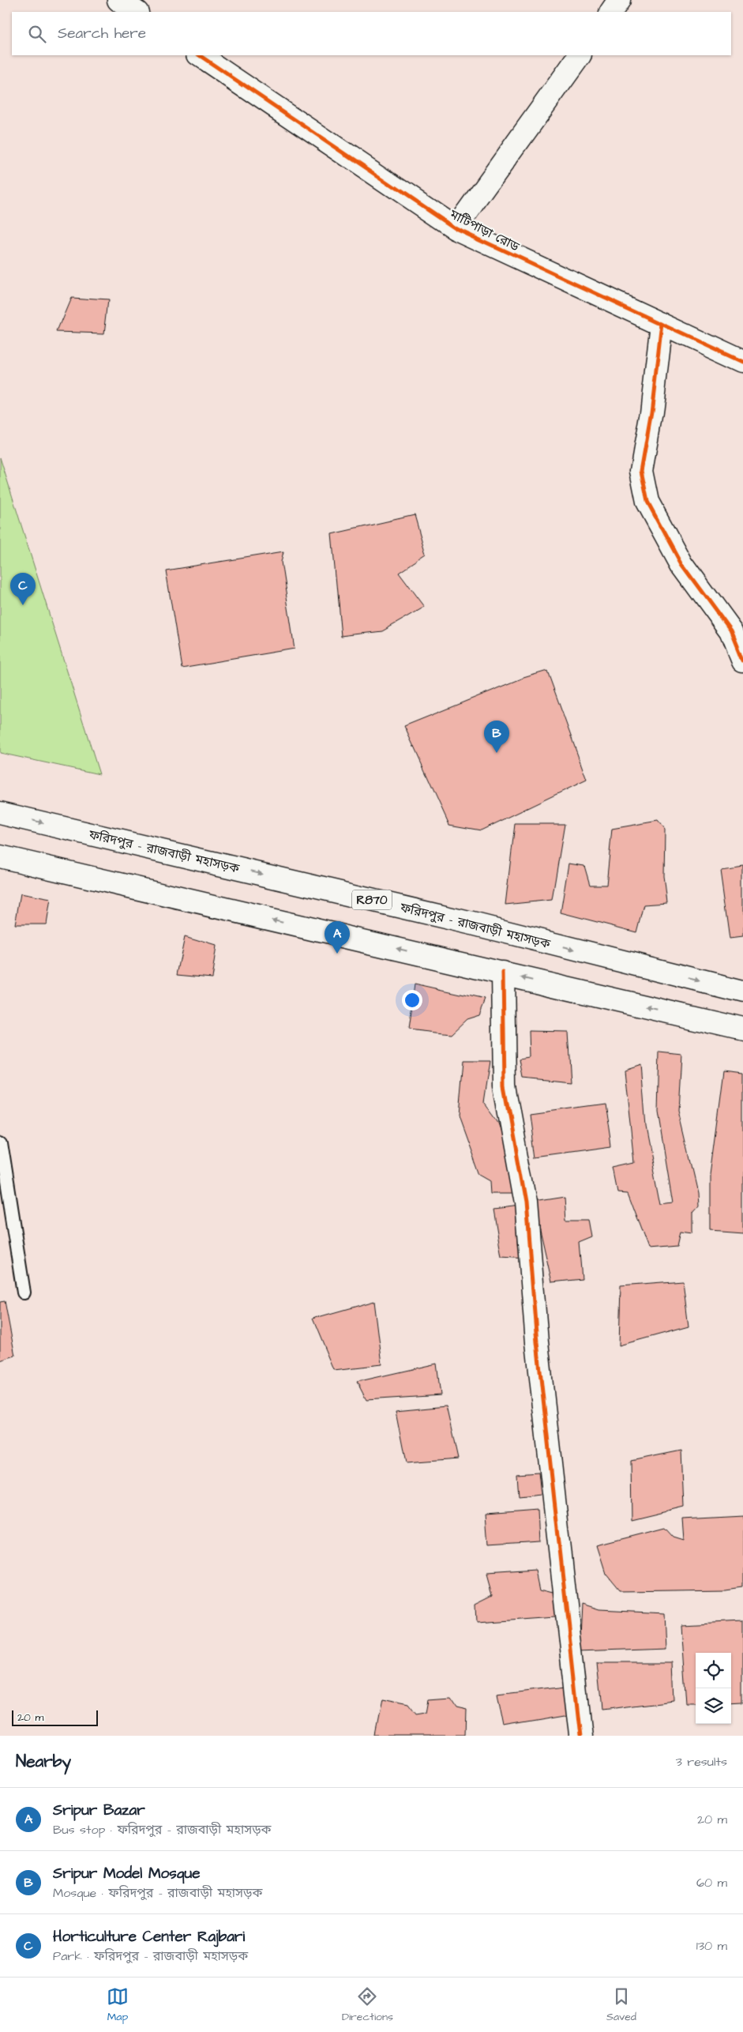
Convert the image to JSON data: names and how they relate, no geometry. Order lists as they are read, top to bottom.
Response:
{
  "streets": {
    "street": ["মাটিপাড়া রোড", "ফরিদপুর - রাজবাড়ী মহাসড়ক", "R870"]
  },
  "scale_bar": "20 m",
  "page": {
    "search": "Search here",
    "pins": ["C", "B", "A"],
    "scale": "20 m",
    "heading": ["Nearby", "3 results"],
    "list": [
      {
        "mark": "A",
        "name": "Sripur Bazar",
        "note": "Bus stop · ফরিদপুর - রাজবাড়ী মহাসড়ক",
        "value": "20 m"
      },
      {
        "mark": "B",
        "name": "Sripur Model Mosque",
        "note": "Mosque · ফরিদপুর - রাজবাড়ী মহাসড়ক",
        "value": "60 m"
      },
      {
        "mark": "C",
        "name": "Horticulture Center Rajbari",
        "note": "Park · ফরিদপুর - রাজবাড়ী মহাসড়ক",
        "value": "130 m"
      }
    ],
    "nav": ["Map", "Directions", "Saved"]
  }
}
